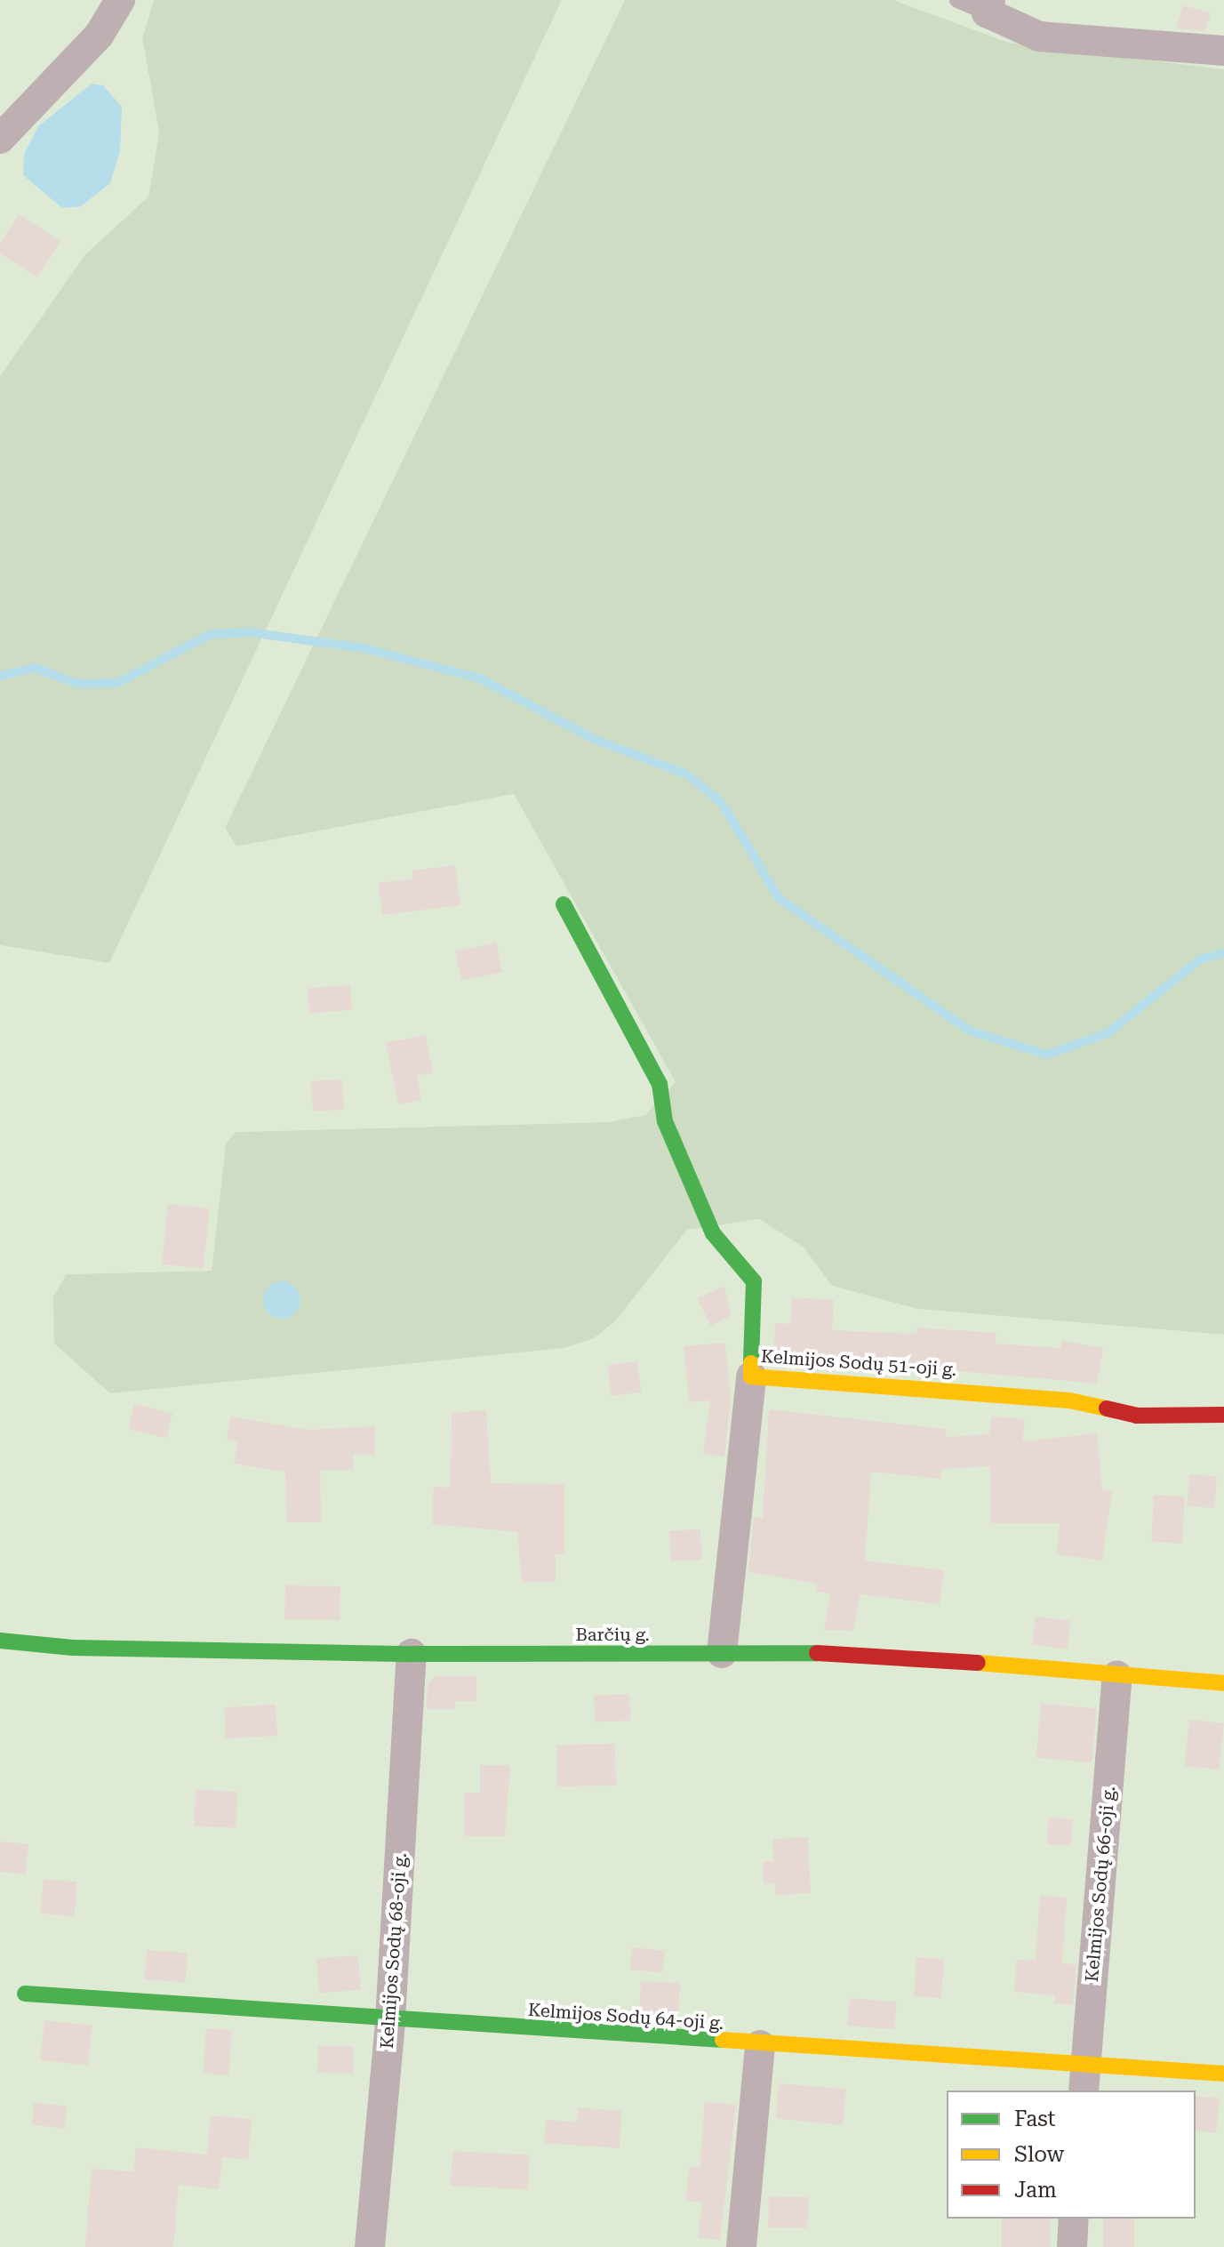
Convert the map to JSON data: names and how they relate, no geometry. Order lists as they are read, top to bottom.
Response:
{
  "streets": {
    "street": [
      "Kelmijos Sodų 51-oji g.",
      "Barčių g.",
      "Kelmijos Sodų 66-oji g.",
      "Kelmijos Sodų 68-oji g.",
      "Kelmijos Sodų 64-oji g."
    ]
  },
  "crossings": [
    ["Barčių g.", "Kelmijos Sodų 66-oji g."],
    ["Barčių g.", "Kelmijos Sodų 68-oji g."],
    ["Kelmijos Sodų 66-oji g.", "Kelmijos Sodų 64-oji g."],
    ["Kelmijos Sodų 68-oji g.", "Kelmijos Sodų 64-oji g."]
  ],
  "legend": ["Fast", "Slow", "Jam"]
}
